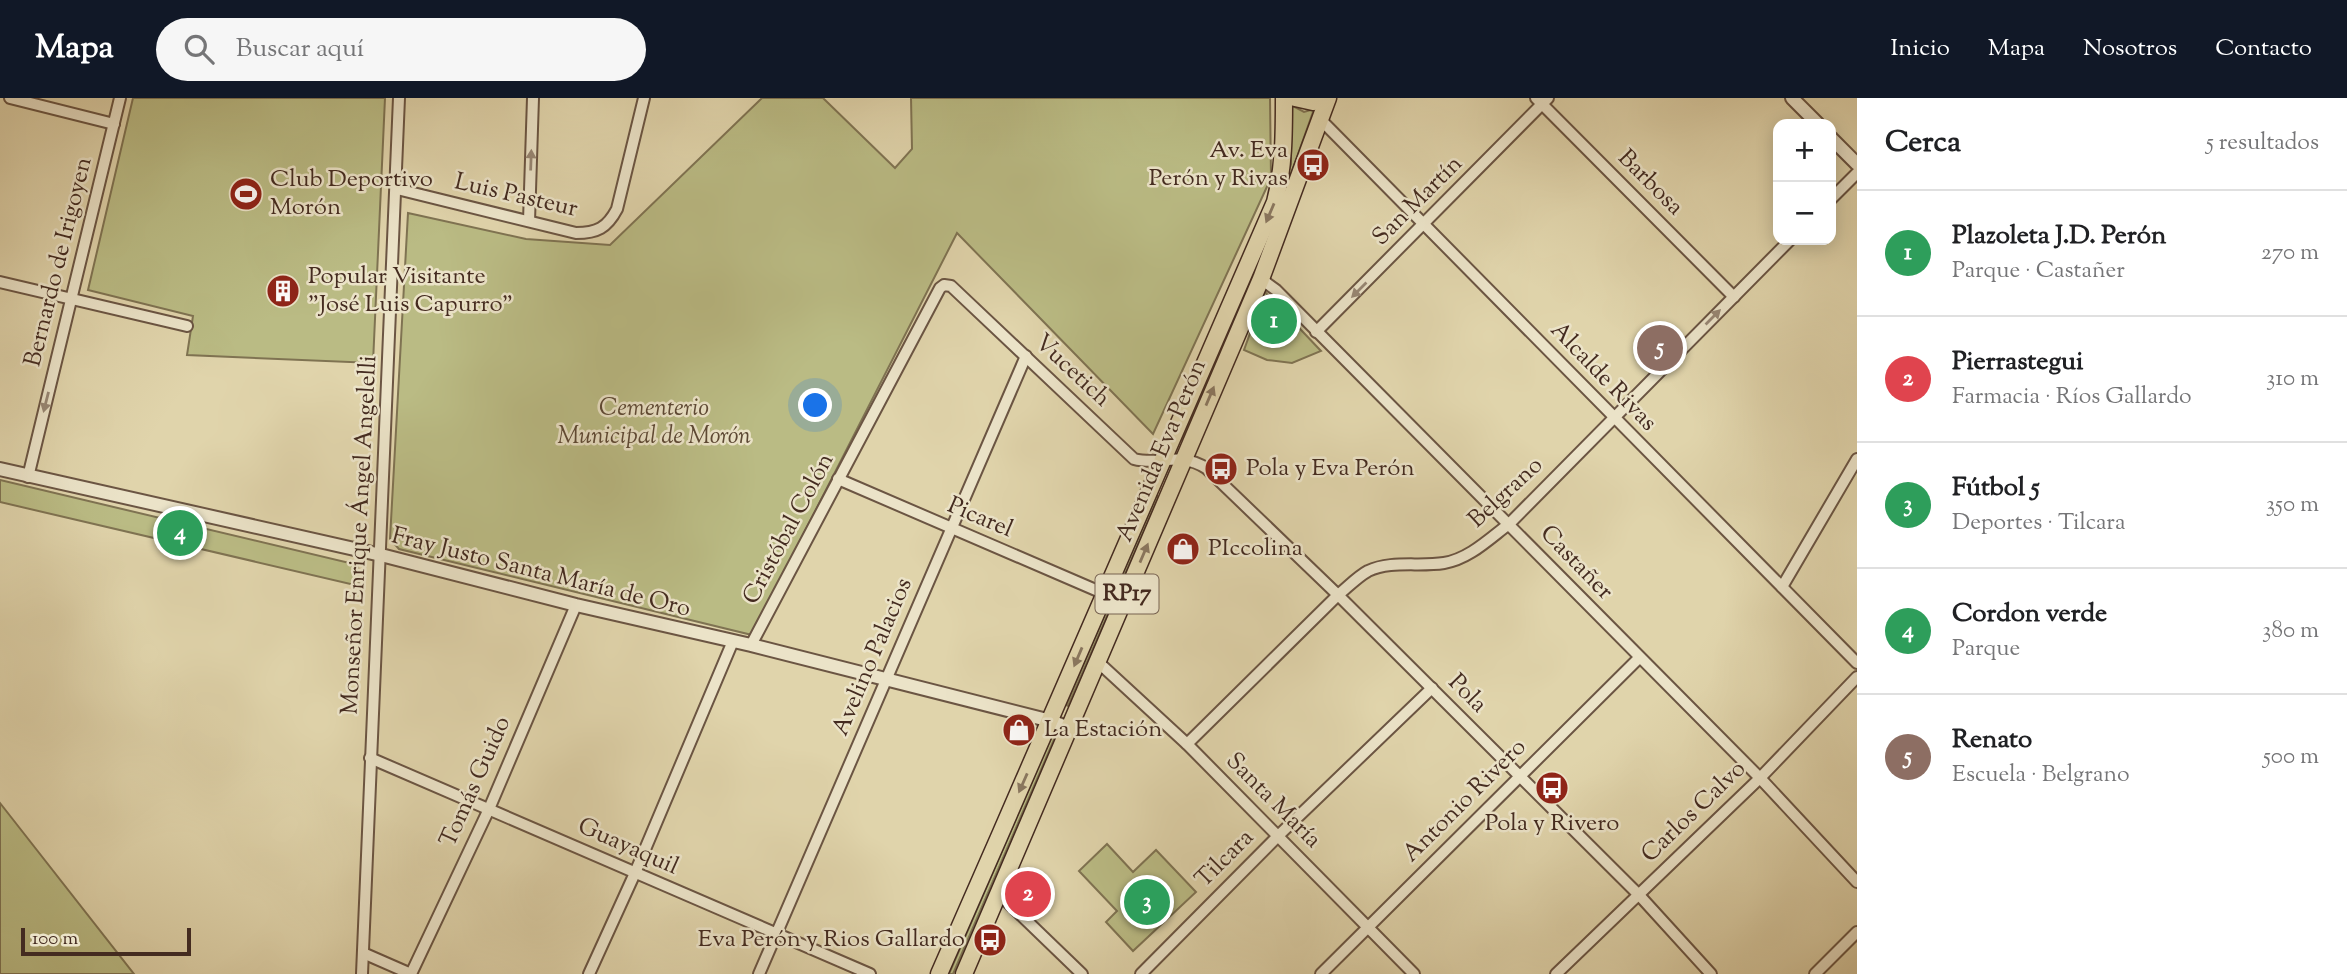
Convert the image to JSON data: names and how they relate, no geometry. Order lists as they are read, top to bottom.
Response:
{
  "streets": {
    "main road": ["Avenida Eva Perón", "RP17"],
    "street": [
      "Barbosa",
      "Luis Pasteur",
      "San Martín",
      "Bernardo de Irigoyen",
      "Vucetich",
      "Alcalde Rivas",
      "Belgrano",
      "Picarel",
      "Cristóbal Colón",
      "Monseñor Enrique Ángel Angelelli",
      "Castañer",
      "Fray Justo Santa María de Oro",
      "Avelino Palacios",
      "Pola",
      "Tomás Guido",
      "Santa María",
      "Antonio Rivero",
      "Carlos Calvo",
      "Guayaquil",
      "Tilcara"
    ]
  },
  "crossings": [
    ["Barbosa", "San Martín"],
    ["Barbosa", "Belgrano"],
    ["Luis Pasteur", "Monseñor Enrique Ángel Angelelli"],
    ["San Martín", "Alcalde Rivas"],
    ["San Martín", "Castañer"],
    ["Bernardo de Irigoyen", "Fray Justo Santa María de Oro"],
    ["Vucetich", "Avenida Eva Perón"],
    ["Vucetich", "Cristóbal Colón"],
    ["Vucetich", "Avelino Palacios"],
    ["Vucetich", "Pola"],
    ["Alcalde Rivas", "Avenida Eva Perón"],
    ["Alcalde Rivas", "Belgrano"],
    ["Avenida Eva Perón", "Picarel"],
    ["Avenida Eva Perón", "Castañer"],
    ["Avenida Eva Perón", "Fray Justo Santa María de Oro"],
    ["Avenida Eva Perón", "Pola"],
    ["Avenida Eva Perón", "Santa María"],
    ["Belgrano", "Castañer"],
    ["Belgrano", "Pola"],
    ["Belgrano", "Santa María"],
    ["Picarel", "Cristóbal Colón"],
    ["Picarel", "Avelino Palacios"],
    ["Cristóbal Colón", "Fray Justo Santa María de Oro"],
    ["Monseñor Enrique Ángel Angelelli", "Fray Justo Santa María de Oro"],
    ["Monseñor Enrique Ángel Angelelli", "Guayaquil"],
    ["Castañer", "Antonio Rivero"],
    ["Castañer", "Carlos Calvo"],
    ["Fray Justo Santa María de Oro", "Avelino Palacios"],
    ["Fray Justo Santa María de Oro", "Tomás Guido"],
    ["Avelino Palacios", "Guayaquil"],
    ["Pola", "Antonio Rivero"],
    ["Pola", "Carlos Calvo"],
    ["Pola", "Tilcara"],
    ["Tomás Guido", "Guayaquil"],
    ["Santa María", "Antonio Rivero"],
    ["Santa María", "Tilcara"]
  ],
  "one_way": ["San Martín", "Bernardo de Irigoyen"],
  "parks": ["Cementerio Municipal de Morón"],
  "places": {
    "bus stop": [
      "Av. Eva Perón y Rivas",
      "Pola y Eva Perón",
      "Pola y Rivero",
      "Eva Perón y Rios Gallardo"
    ],
    "sports": ["Club Deportivo Morón"],
    "building": ["Popular Visitante \"José Luis Capurro\""],
    "shop": ["PIccolina", "La Estación"]
  },
  "scale_bar": "100 m",
  "page": {
    "header": "Mapa",
    "search": "Buscar aquí",
    "nav": [
      "Inicio",
      "Mapa",
      "Nosotros",
      "Contacto"
    ],
    "heading": ["Cerca", "5 resultados"],
    "map_buttons": ["+", "−"],
    "list": [
      {
        "mark": "1",
        "name": "Plazoleta J.D. Perón",
        "note": "Parque · Castañer",
        "value": "270 m"
      },
      {
        "mark": "2",
        "name": "Pierrastegui",
        "note": "Farmacia · Ríos Gallardo",
        "value": "310 m"
      },
      {
        "mark": "3",
        "name": "Fútbol 5",
        "note": "Deportes · Tilcara",
        "value": "350 m"
      },
      {
        "mark": "4",
        "name": "Cordon verde",
        "note": "Parque",
        "value": "380 m"
      },
      {
        "mark": "5",
        "name": "Renato",
        "note": "Escuela · Belgrano",
        "value": "500 m"
      }
    ],
    "pins": [
      "1",
      "5",
      "4",
      "2",
      "3"
    ],
    "scale": "100 m"
  }
}
